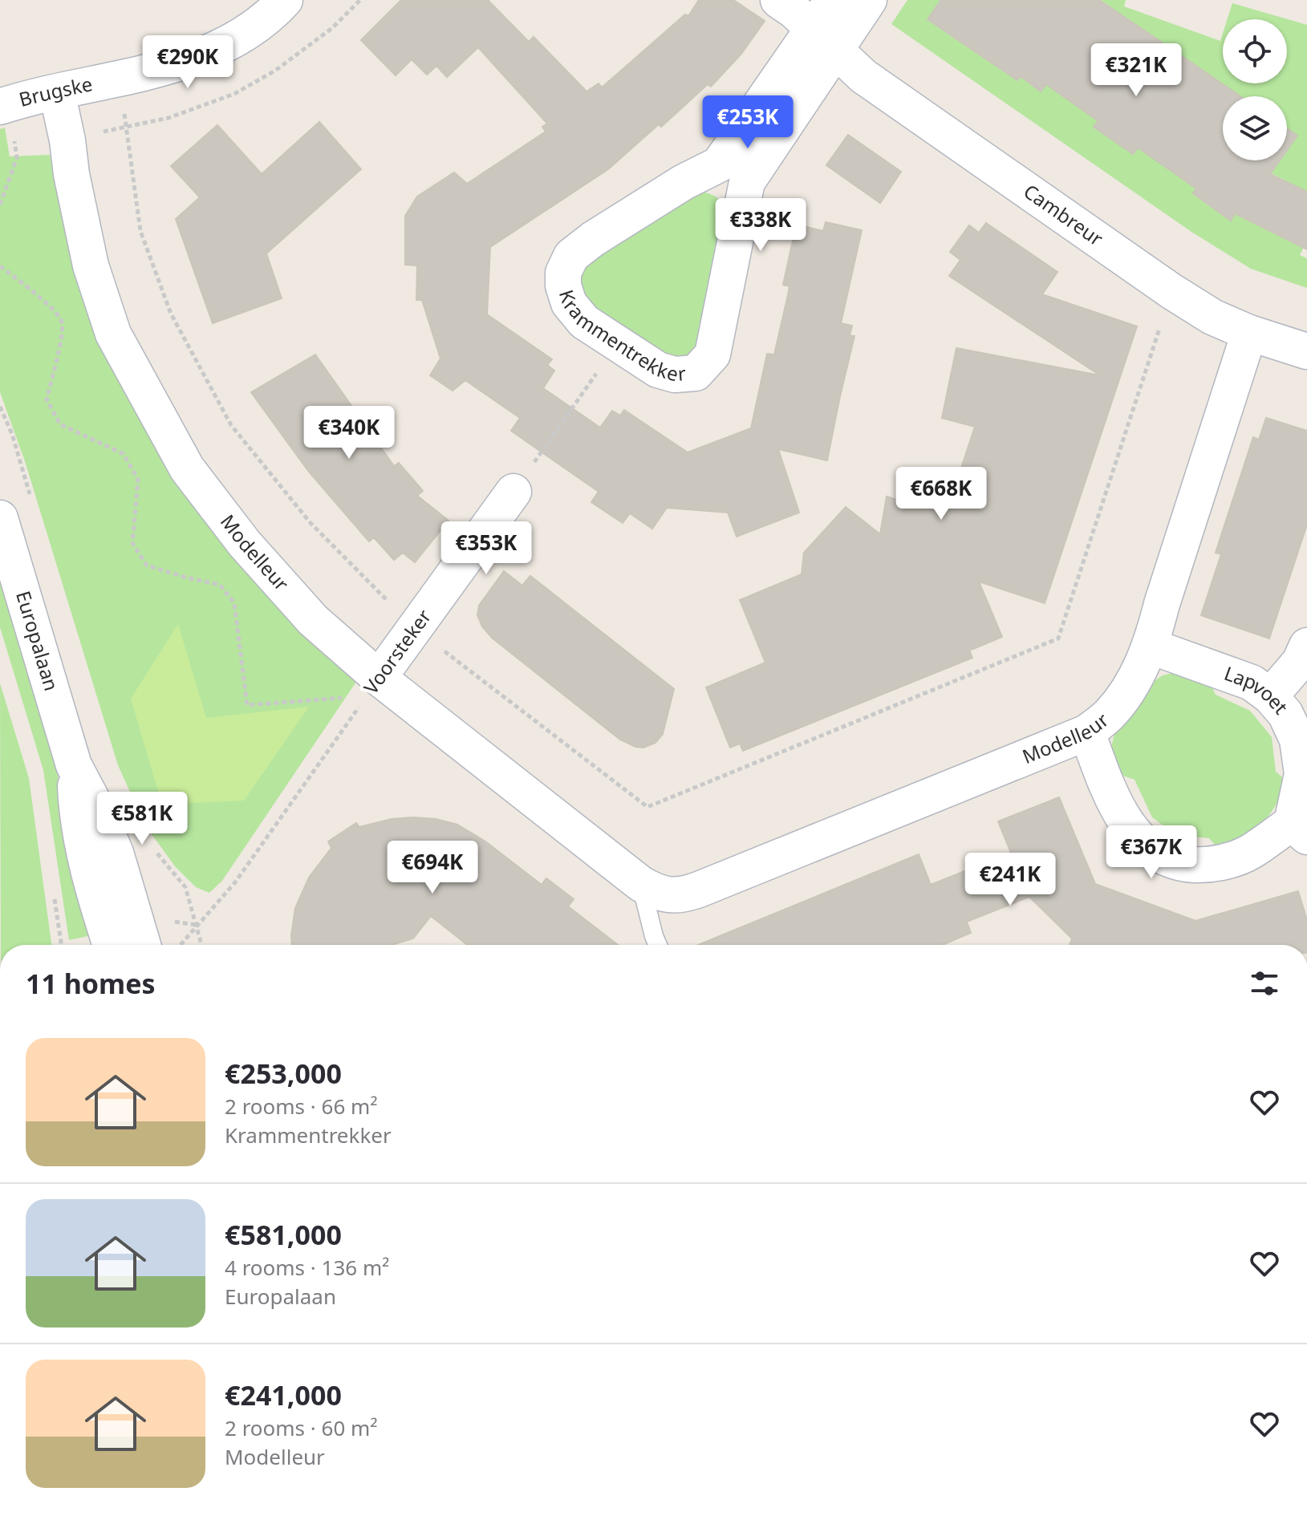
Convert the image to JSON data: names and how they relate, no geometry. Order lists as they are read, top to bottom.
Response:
{
  "streets": {
    "street": [
      "Brugske",
      "Cambreur",
      "Krammentrekker",
      "Modelleur",
      "Europalaan",
      "Voorsteker",
      "Lapvoet"
    ]
  },
  "crossings": [
    ["Brugske", "Modelleur"],
    ["Cambreur", "Krammentrekker"],
    ["Cambreur", "Modelleur"],
    ["Modelleur", "Voorsteker"],
    ["Modelleur", "Lapvoet"]
  ],
  "page": {
    "price": [
      "€290K",
      "€321K",
      "€253K",
      "€338K",
      "€340K",
      "€668K",
      "€353K",
      "€581K",
      "€367K",
      "€694K",
      "€241K"
    ],
    "heading": "11 homes",
    "list": [
      {
        "name": "€253,000",
        "note": "2 rooms · 66 m² · Krammentrekker"
      },
      {
        "name": "€581,000",
        "note": "4 rooms · 136 m² · Europalaan"
      },
      {
        "name": "€241,000",
        "note": "2 rooms · 60 m² · Modelleur"
      }
    ]
  }
}
